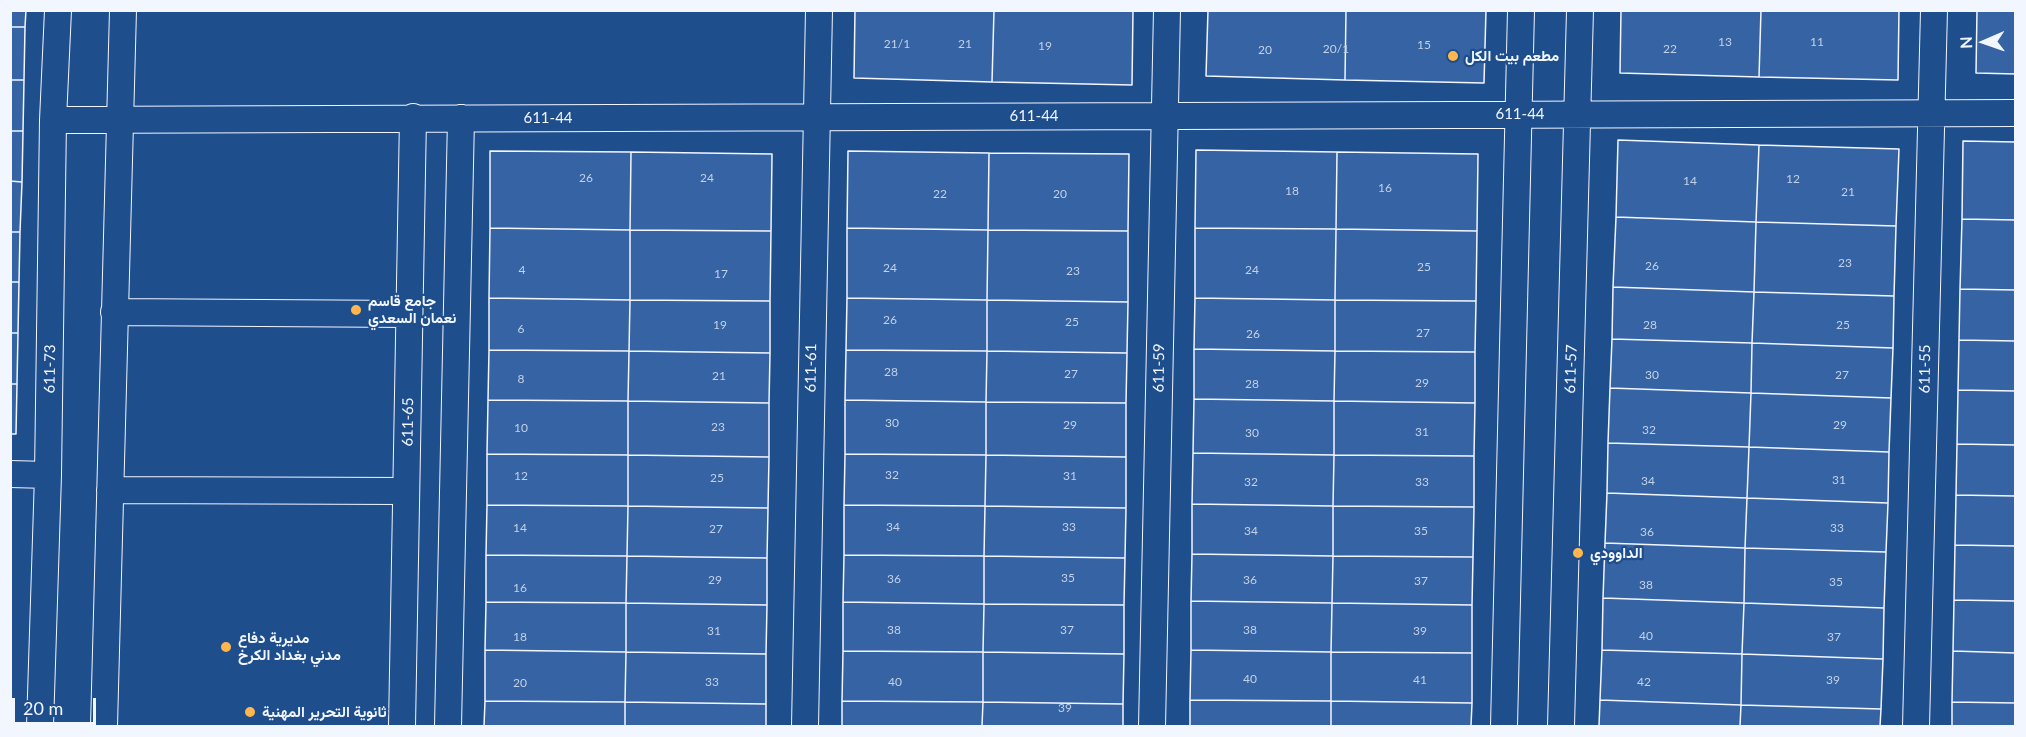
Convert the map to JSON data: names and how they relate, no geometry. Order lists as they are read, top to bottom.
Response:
{
  "streets": {
    "street": [
      "611-44",
      "611-61",
      "611-59",
      "611-73",
      "611-57",
      "611-55",
      "611-65"
    ]
  },
  "crossings": [
    ["611-44", "611-61"],
    ["611-44", "611-59"],
    ["611-44", "611-73"],
    ["611-44", "611-57"],
    ["611-44", "611-55"],
    ["611-44", "611-65"]
  ],
  "places": [
    "مطعم بيت الكل",
    "جامع قاسم نعمان السعدي",
    "الداوودي",
    "مديرية دفاع مدني بغداد الكرخ",
    "ثانوية التحرير المهنية"
  ],
  "house_numbers": [
    "13",
    "11",
    "21/1",
    "21",
    "15",
    "19",
    "20/1",
    "22",
    "20",
    "26",
    "24",
    "12",
    "14",
    "16",
    "18",
    "21",
    "22",
    "20",
    "23",
    "26",
    "25",
    "24",
    "4",
    "24",
    "23",
    "17",
    "26",
    "25",
    "19",
    "28",
    "25",
    "6",
    "27",
    "26",
    "28",
    "27",
    "30",
    "27",
    "21",
    "8",
    "29",
    "28",
    "30",
    "29",
    "29",
    "23",
    "10",
    "32",
    "31",
    "30",
    "32",
    "12",
    "31",
    "25",
    "31",
    "34",
    "32",
    "33",
    "34",
    "33",
    "14",
    "33",
    "27",
    "34",
    "35",
    "36",
    "35",
    "36",
    "29",
    "36",
    "37",
    "35",
    "38",
    "16",
    "38",
    "37",
    "38",
    "31",
    "39",
    "40",
    "18",
    "37",
    "40",
    "41",
    "39",
    "33",
    "40",
    "42",
    "20",
    "39"
  ],
  "scale_bar": "20 m",
  "north": "left"
}
